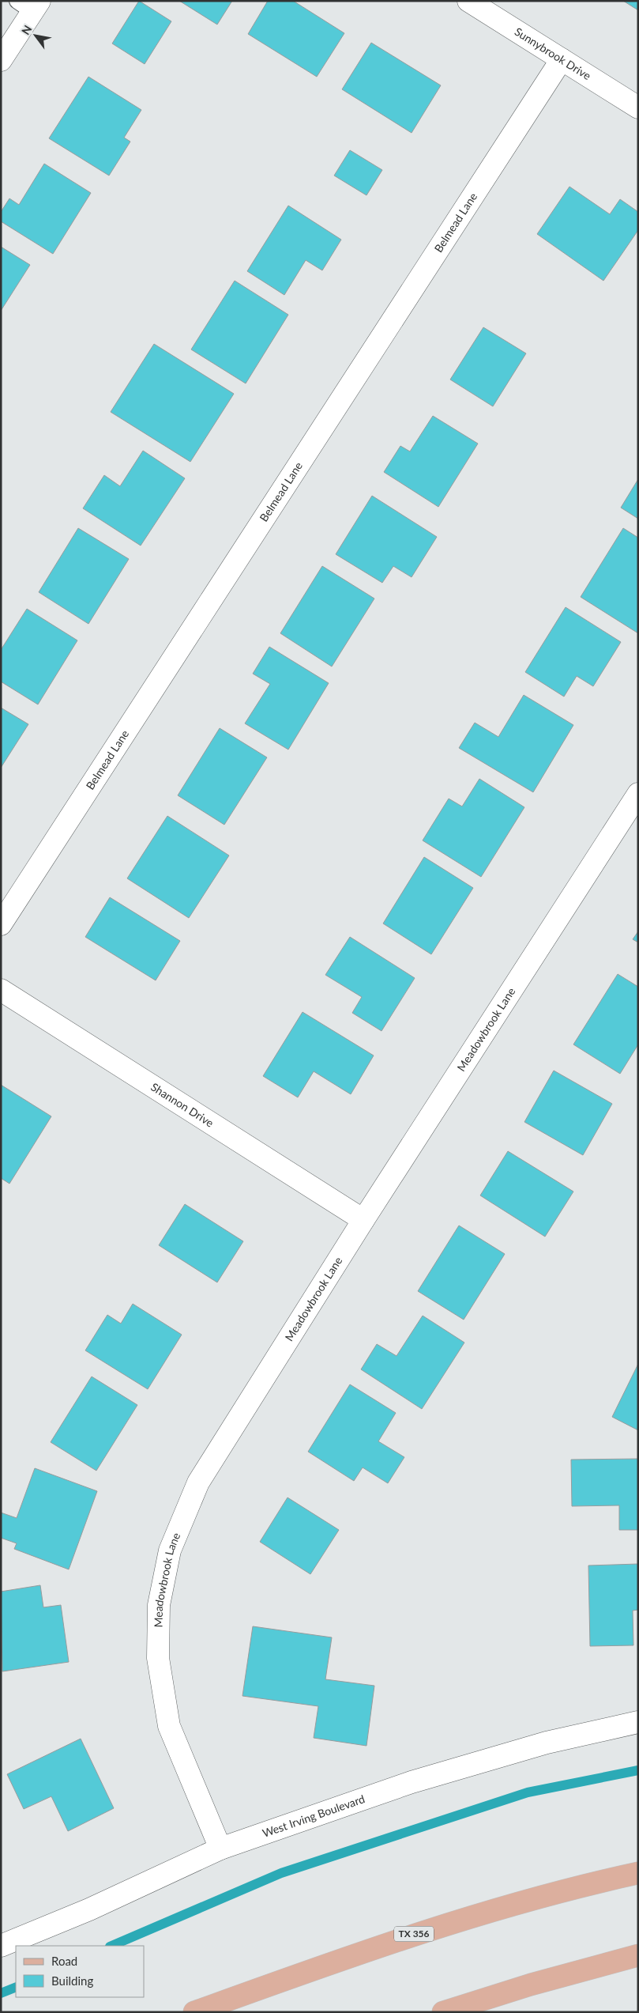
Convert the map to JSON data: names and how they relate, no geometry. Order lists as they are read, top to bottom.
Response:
{
  "streets": {
    "main road": ["TX 356"],
    "street": [
      "Sunnybrook Drive",
      "Belmead Lane",
      "Meadowbrook Lane",
      "Shannon Drive",
      "West Irving Boulevard"
    ]
  },
  "crossings": [
    ["Sunnybrook Drive", "Belmead Lane"],
    ["Meadowbrook Lane", "Shannon Drive"],
    ["Meadowbrook Lane", "West Irving Boulevard"]
  ],
  "legend": ["Road", "Building"],
  "north": "top left"
}
